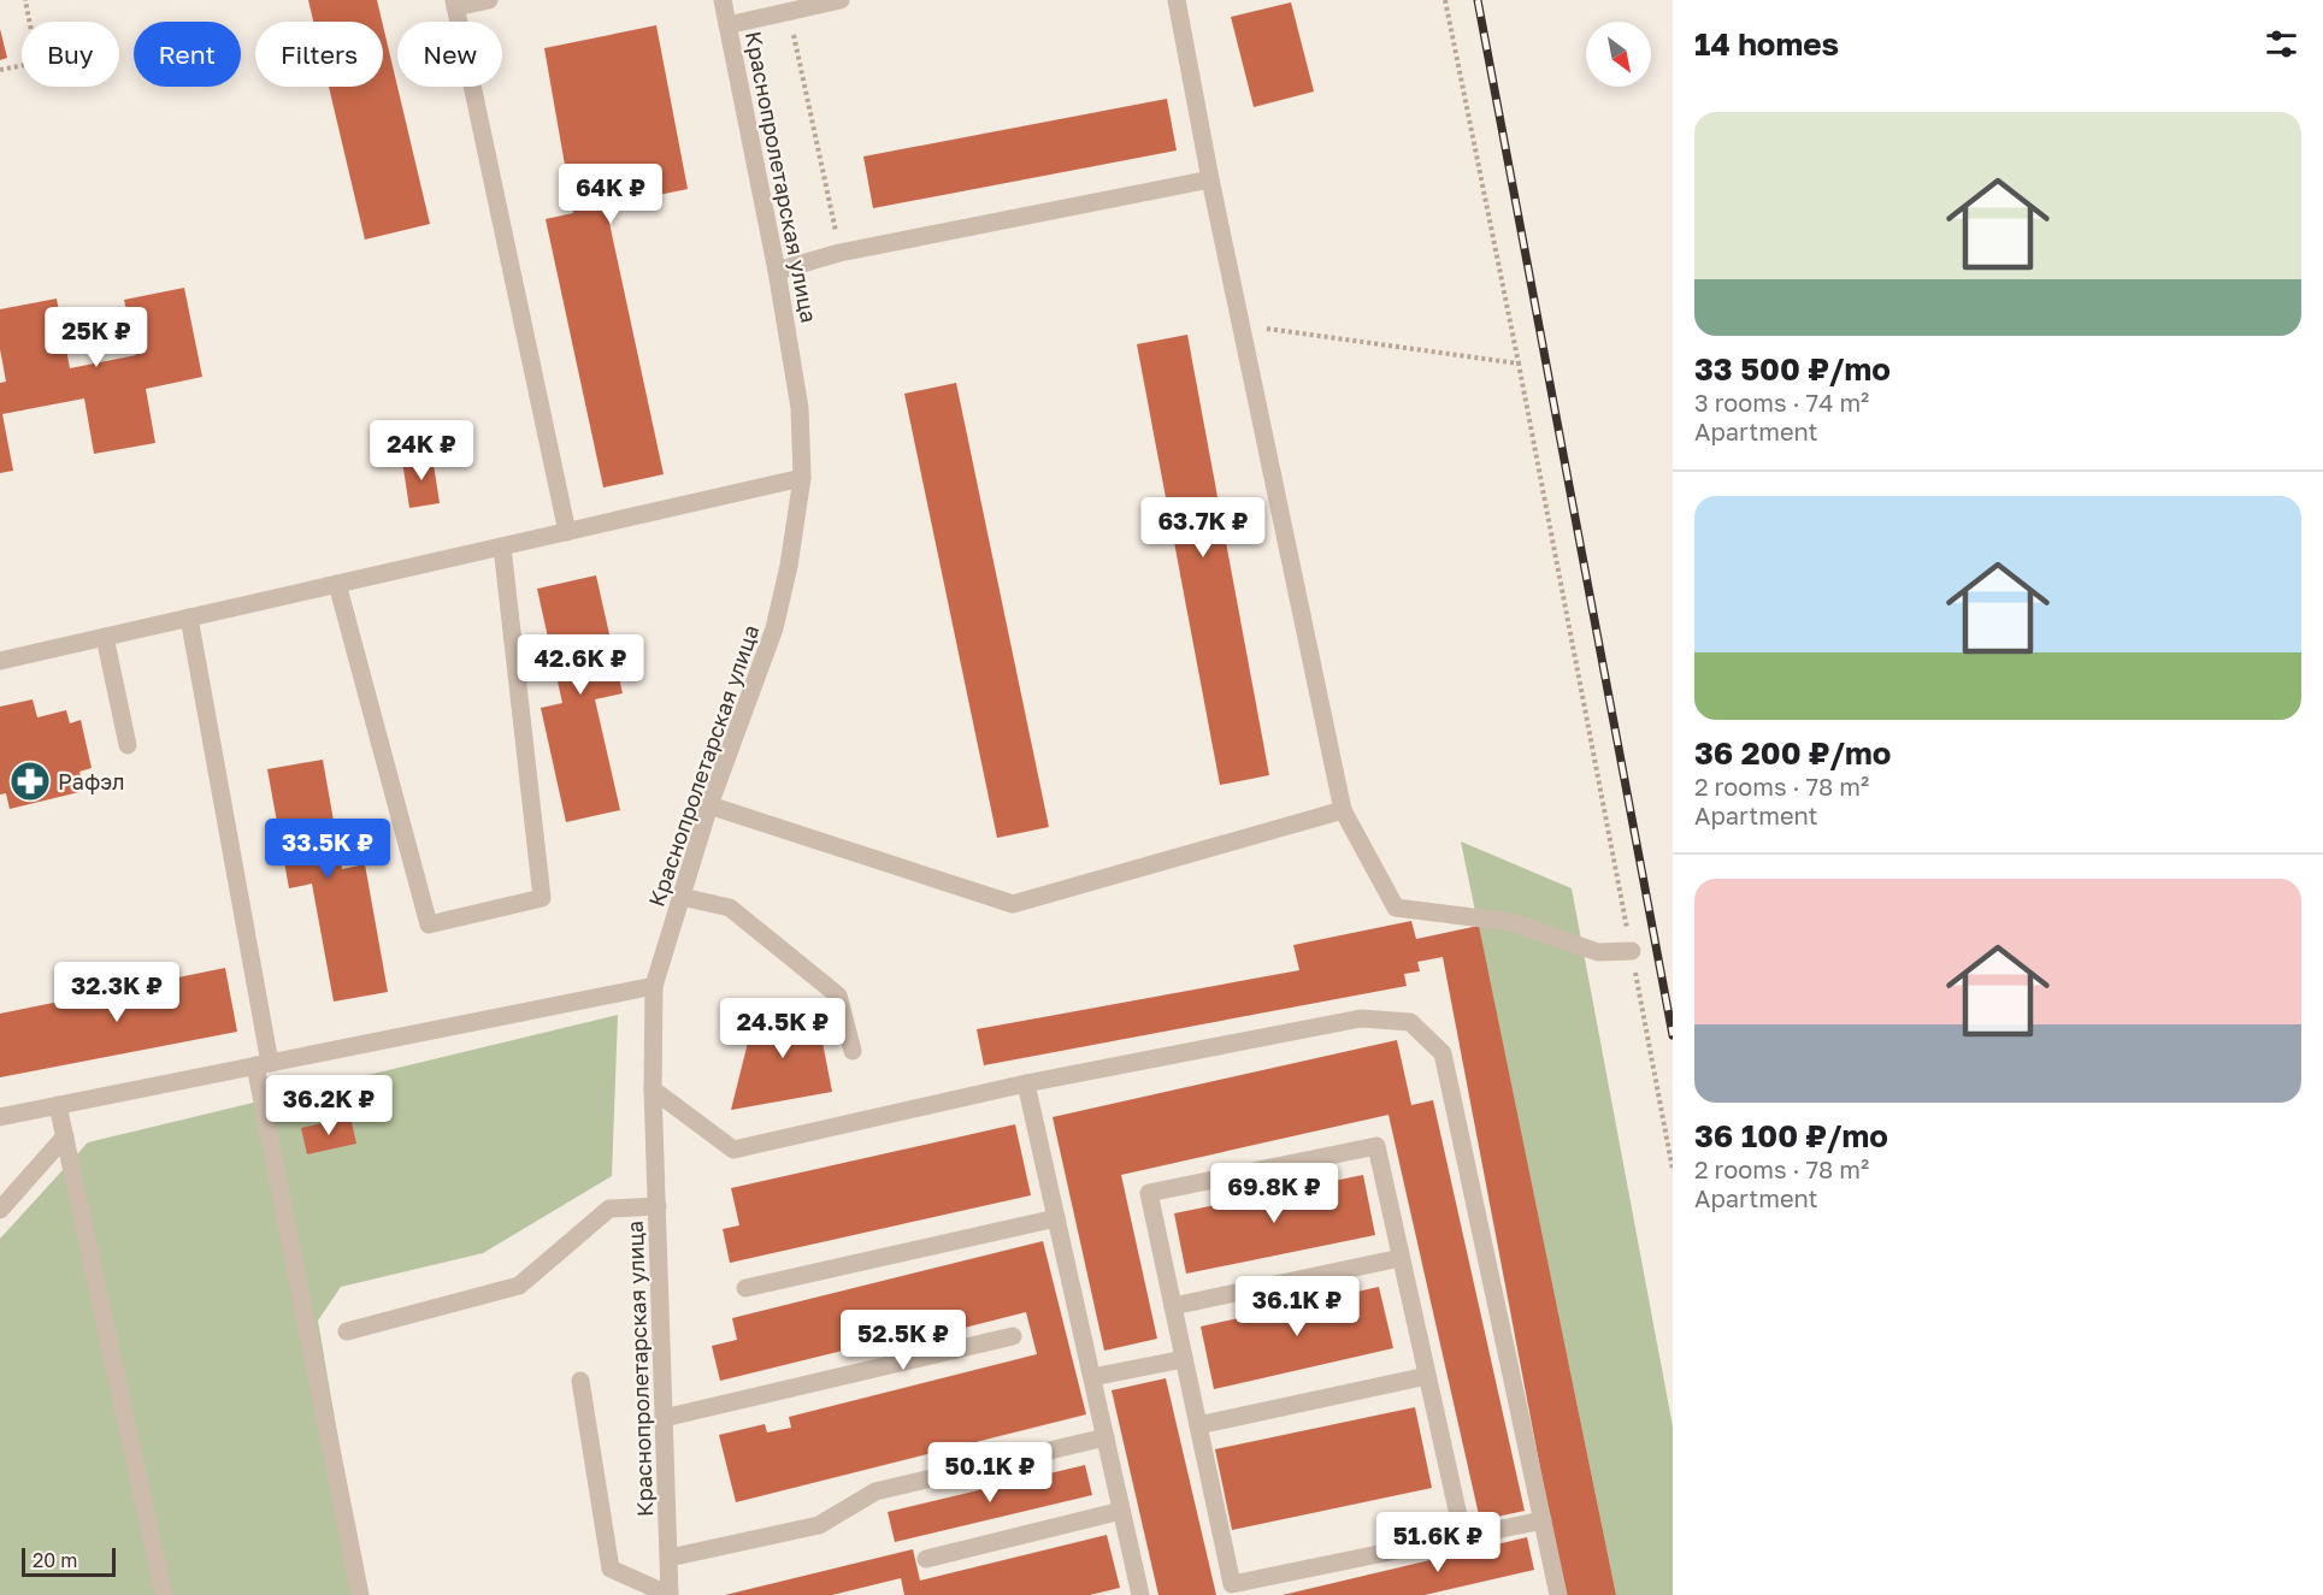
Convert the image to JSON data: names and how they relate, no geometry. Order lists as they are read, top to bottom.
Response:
{
  "streets": {
    "street": ["Краснопролетарская улица"]
  },
  "places": {
    "pharmacy": ["Рафэл"]
  },
  "scale_bar": "20 m",
  "north": "bottom right",
  "page": {
    "heading": "14 homes",
    "chip": [
      "Buy",
      "Rent",
      "Filters",
      "New"
    ],
    "list": [
      {
        "name": "33 500 ₽/mo",
        "note": "3 rooms · 74 m² · Apartment"
      },
      {
        "name": "36 200 ₽/mo",
        "note": "2 rooms · 78 m² · Apartment"
      },
      {
        "name": "36 100 ₽/mo",
        "note": "2 rooms · 78 m² · Apartment"
      }
    ],
    "price": [
      "64K ₽",
      "25K ₽",
      "24K ₽",
      "63.7K ₽",
      "42.6K ₽",
      "33.5K ₽",
      "32.3K ₽",
      "24.5K ₽",
      "36.2K ₽",
      "69.8K ₽",
      "36.1K ₽",
      "52.5K ₽",
      "50.1K ₽",
      "51.6K ₽"
    ],
    "scale": "20 m"
  }
}
